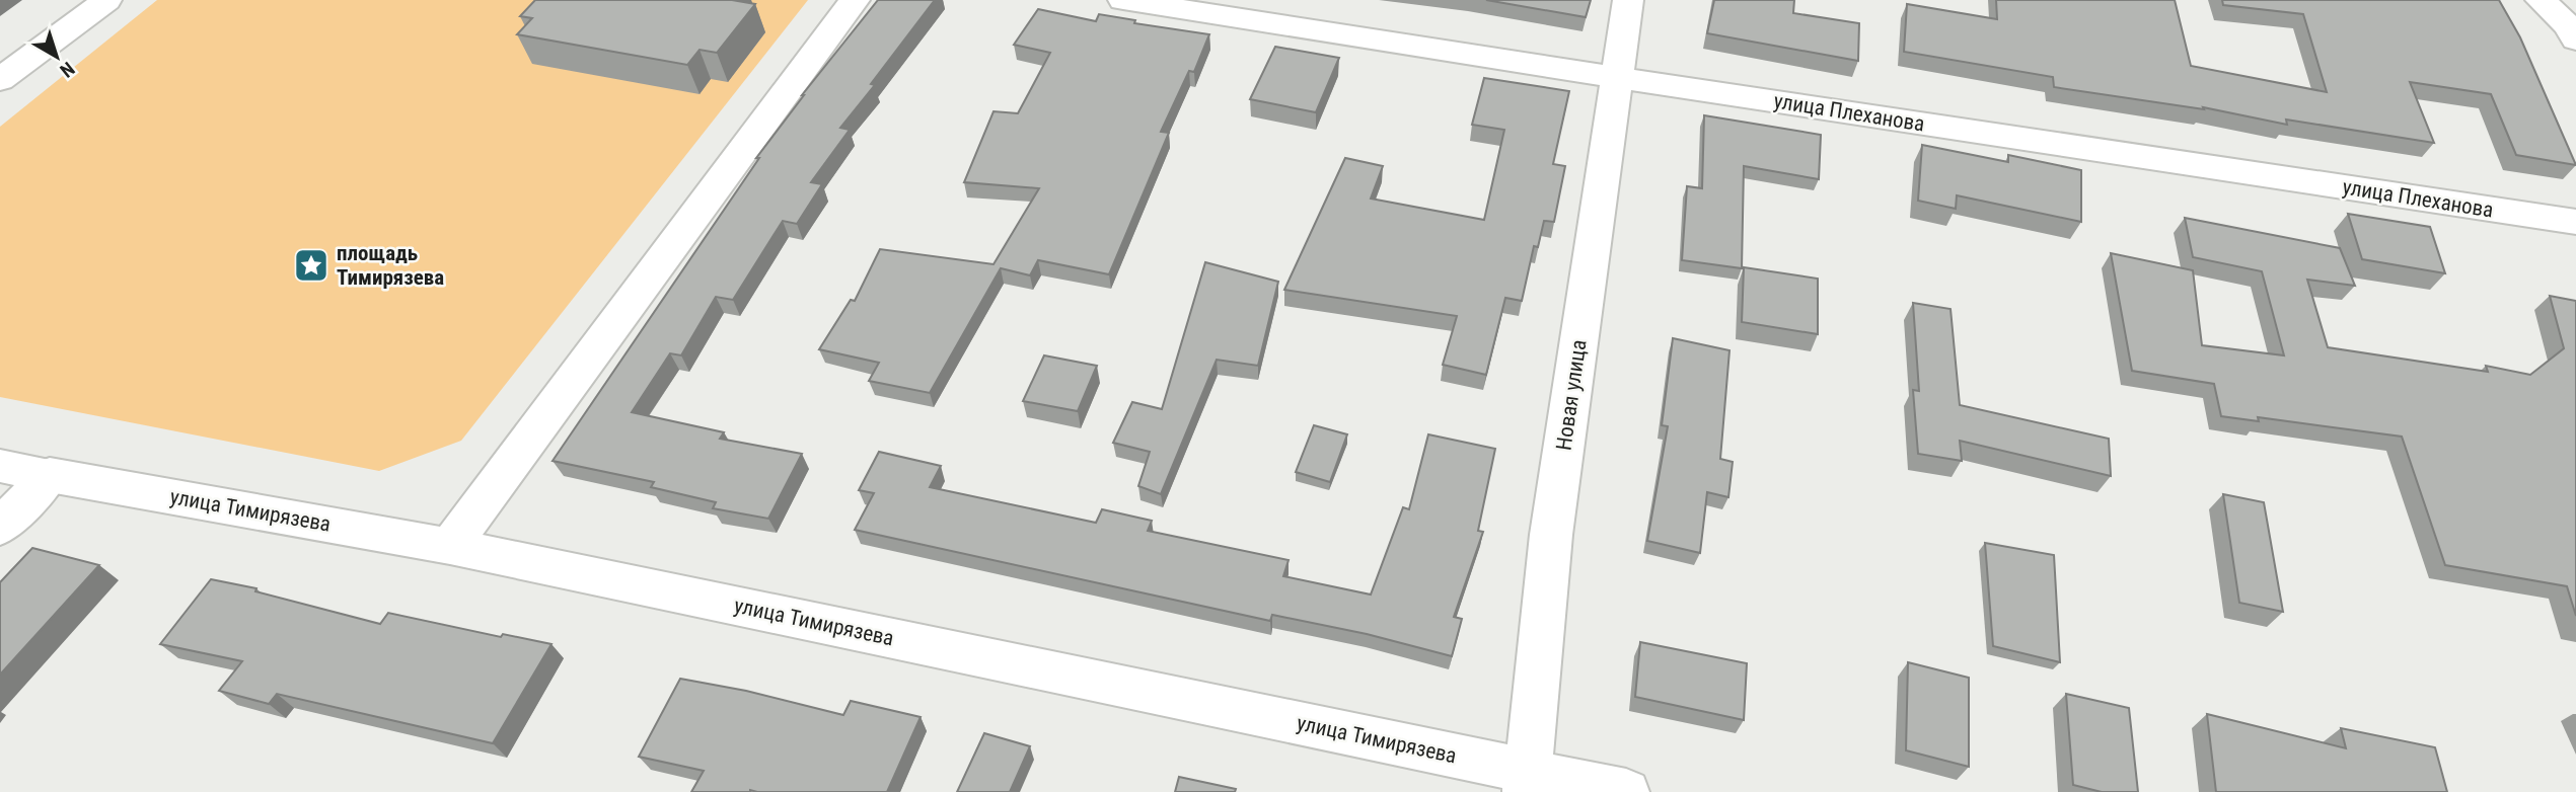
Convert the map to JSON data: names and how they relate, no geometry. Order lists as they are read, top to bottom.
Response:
{
  "streets": {
    "street": ["улица Плеханова", "Новая улица", "улица Тимирязева"]
  },
  "crossings": [
    ["улица Плеханова", "Новая улица"],
    ["Новая улица", "улица Тимирязева"]
  ],
  "places": {
    "place": ["площадь Тимирязева"]
  },
  "north": "bottom right"
}
